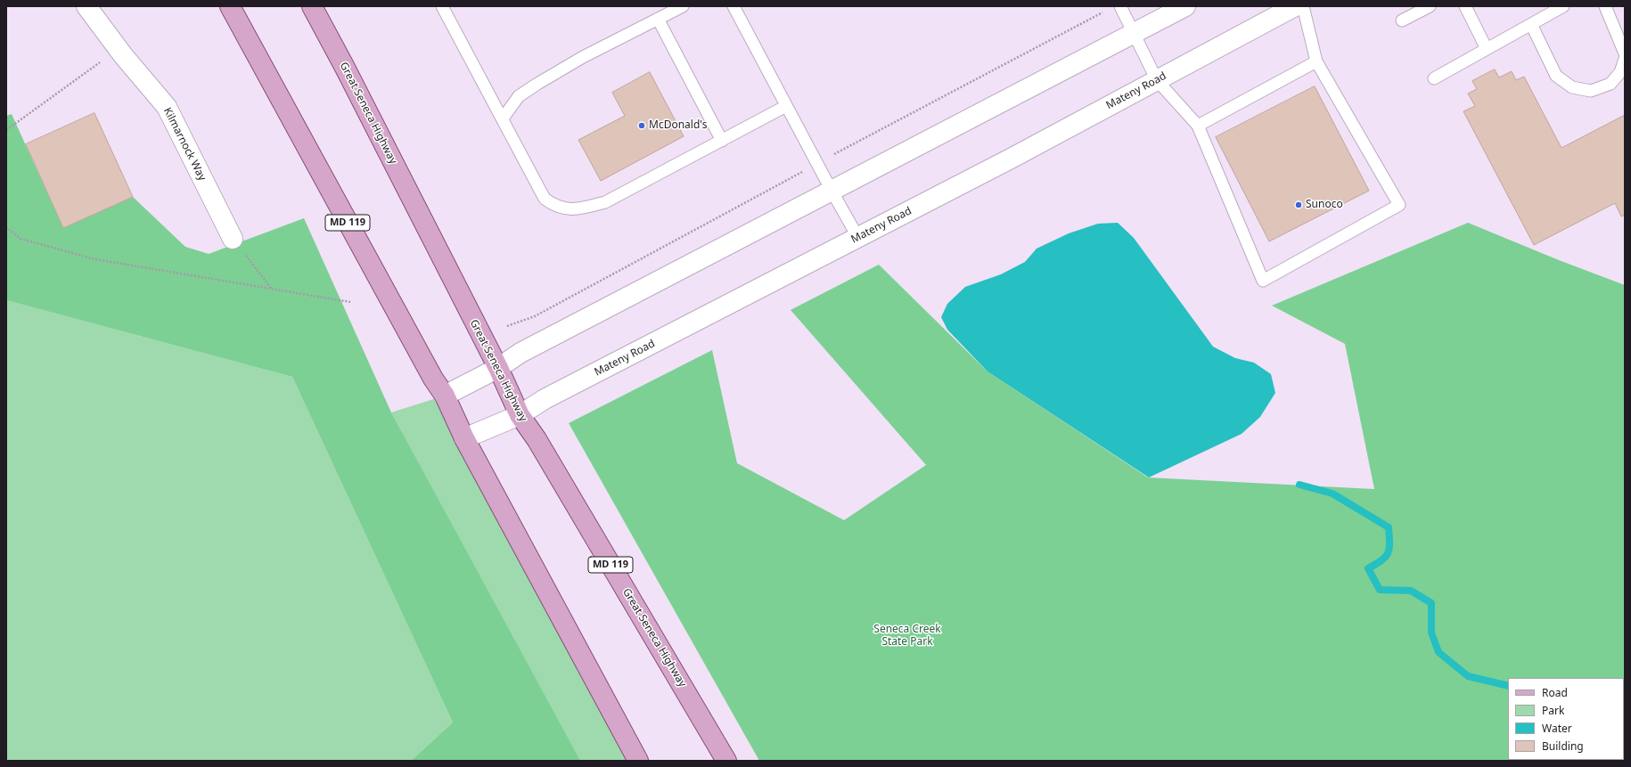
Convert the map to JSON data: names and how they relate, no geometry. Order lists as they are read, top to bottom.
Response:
{
  "streets": {
    "main road": ["Great Seneca Highway", "MD 119"],
    "street": ["Mateny Road", "Kilmarnock Way"]
  },
  "crossings": [
    ["Mateny Road", "Great Seneca Highway"],
    ["Mateny Road", "MD 119"]
  ],
  "parks": ["Seneca Creek State Park"],
  "places": ["McDonald's", "Sunoco"],
  "legend": [
    "Road",
    "Park",
    "Water",
    "Building"
  ]
}
